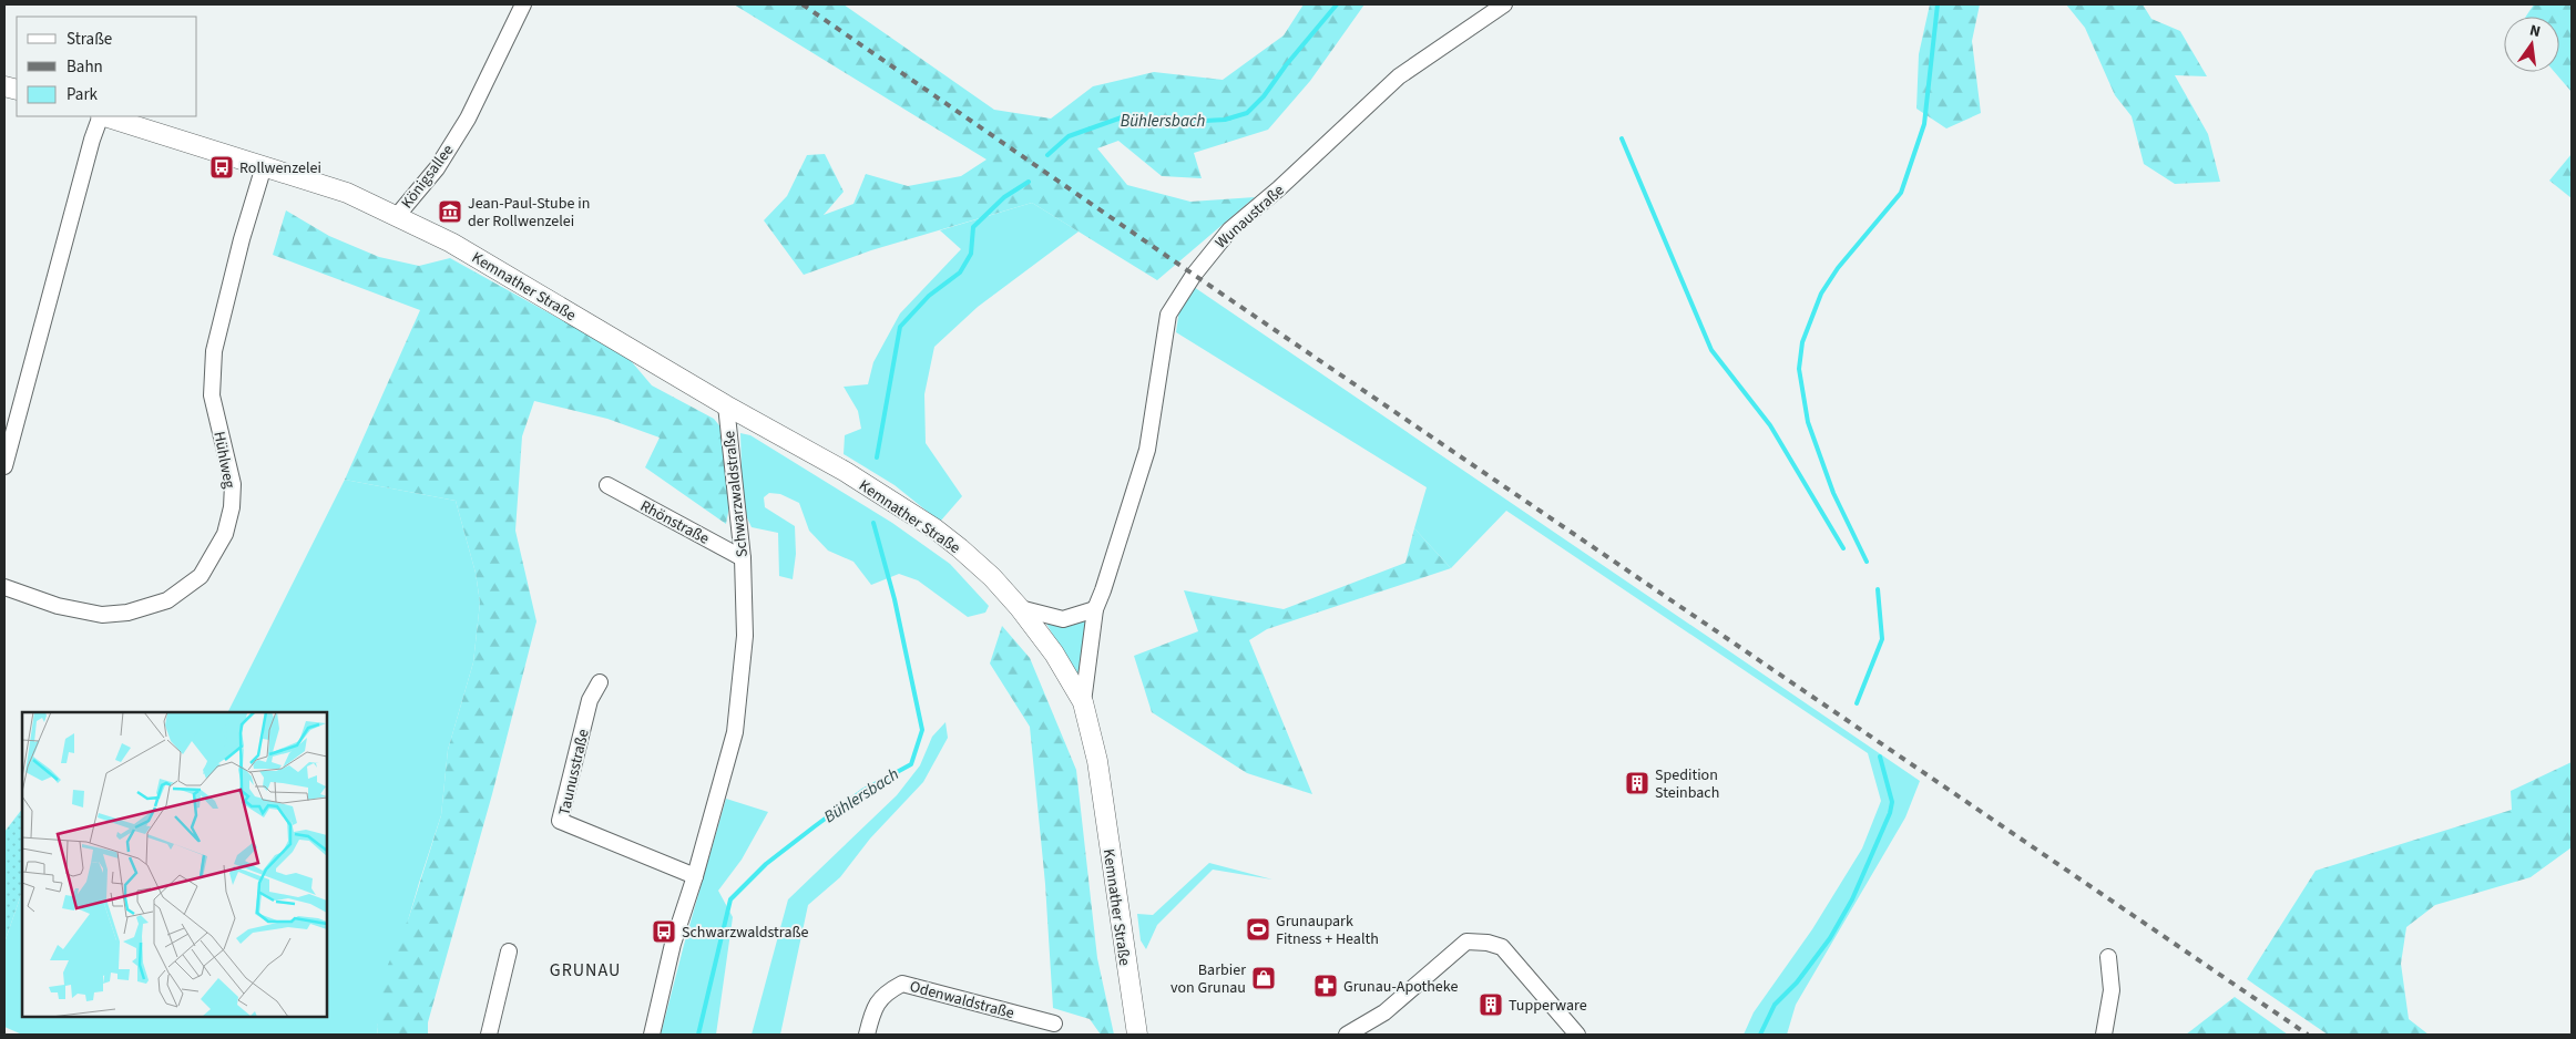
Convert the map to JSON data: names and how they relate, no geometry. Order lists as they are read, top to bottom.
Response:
{
  "streets": {
    "main road": ["Königsallee", "Kemnather Straße"],
    "street": [
      "Wunaustraße",
      "Hühlweg",
      "Schwarzwaldstraße",
      "Rhönstraße",
      "Taunusstraße",
      "Odenwaldstraße"
    ]
  },
  "crossings": [
    ["Königsallee", "Kemnather Straße"],
    ["Königsallee", "Hühlweg"],
    ["Wunaustraße", "Kemnather Straße"],
    ["Kemnather Straße", "Schwarzwaldstraße"],
    ["Schwarzwaldstraße", "Rhönstraße"],
    ["Schwarzwaldstraße", "Taunusstraße"]
  ],
  "districts": ["GRUNAU"],
  "water": ["Bühlersbach"],
  "places": {
    "bus stop": ["Rollwenzelei", "Schwarzwaldstraße"],
    "museum": ["Jean-Paul-Stube in der Rollwenzelei"],
    "building": ["Spedition Steinbach", "Tupperware"],
    "sports": ["Grunaupark Fitness + Health"],
    "shop": ["Barbier von Grunau"],
    "pharmacy": ["Grunau-Apotheke"]
  },
  "legend": ["Straße", "Bahn", "Park"],
  "north": "top"
}
